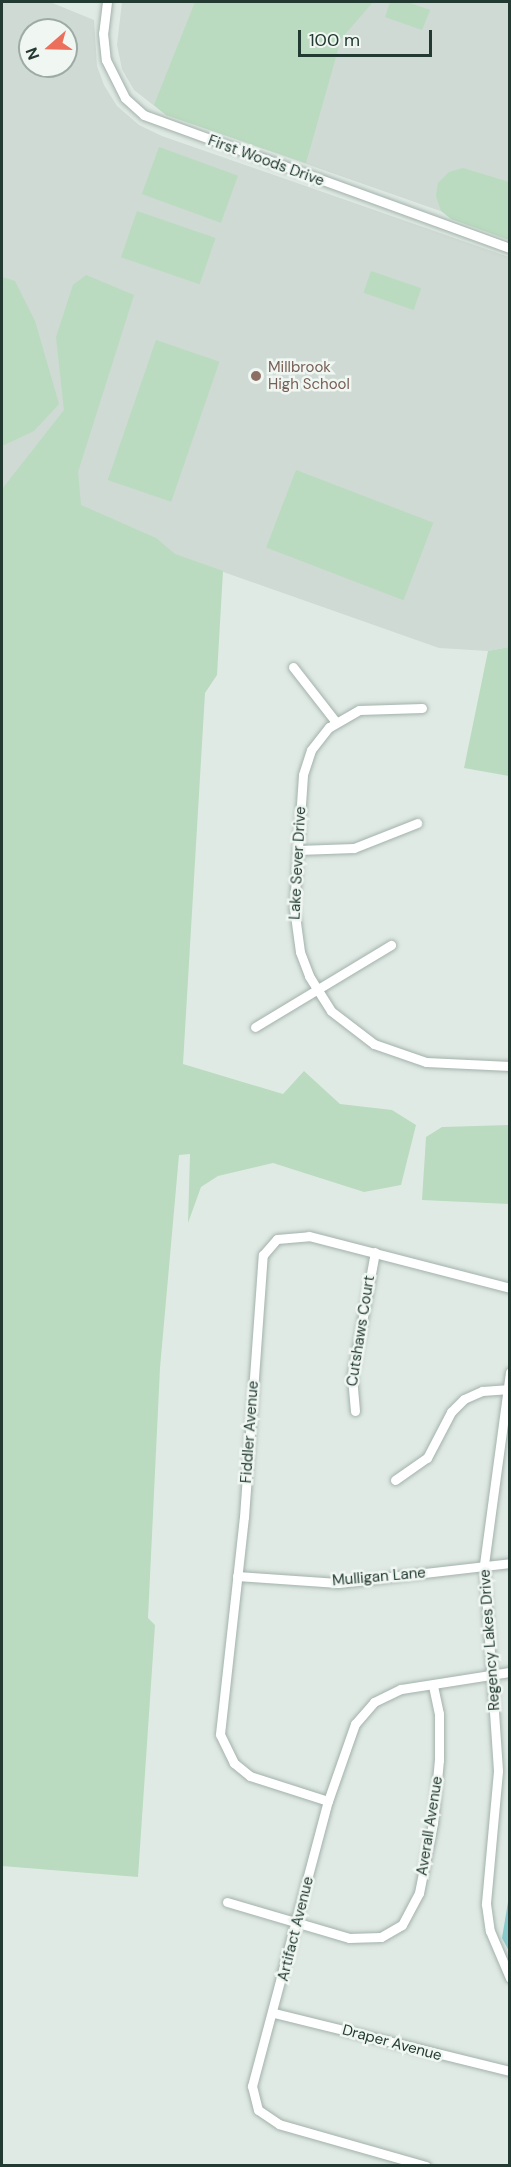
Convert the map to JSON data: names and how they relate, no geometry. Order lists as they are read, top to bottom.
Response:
{
  "streets": {
    "street": [
      "First Woods Drive",
      "Lake Sever Drive",
      "Cutshaws Court",
      "Fiddler Avenue",
      "Mulligan Lane",
      "Regency Lakes Drive",
      "Averall Avenue",
      "Artifact Avenue",
      "Draper Avenue"
    ]
  },
  "crossings": [
    ["Cutshaws Court", "Fiddler Avenue"],
    ["Fiddler Avenue", "Mulligan Lane"],
    ["Fiddler Avenue", "Artifact Avenue"],
    ["Mulligan Lane", "Regency Lakes Drive"],
    ["Regency Lakes Drive", "Artifact Avenue"],
    ["Averall Avenue", "Artifact Avenue"],
    ["Artifact Avenue", "Draper Avenue"]
  ],
  "places": ["Millbrook High School"],
  "scale_bar": "100 m",
  "north": "left"
}
